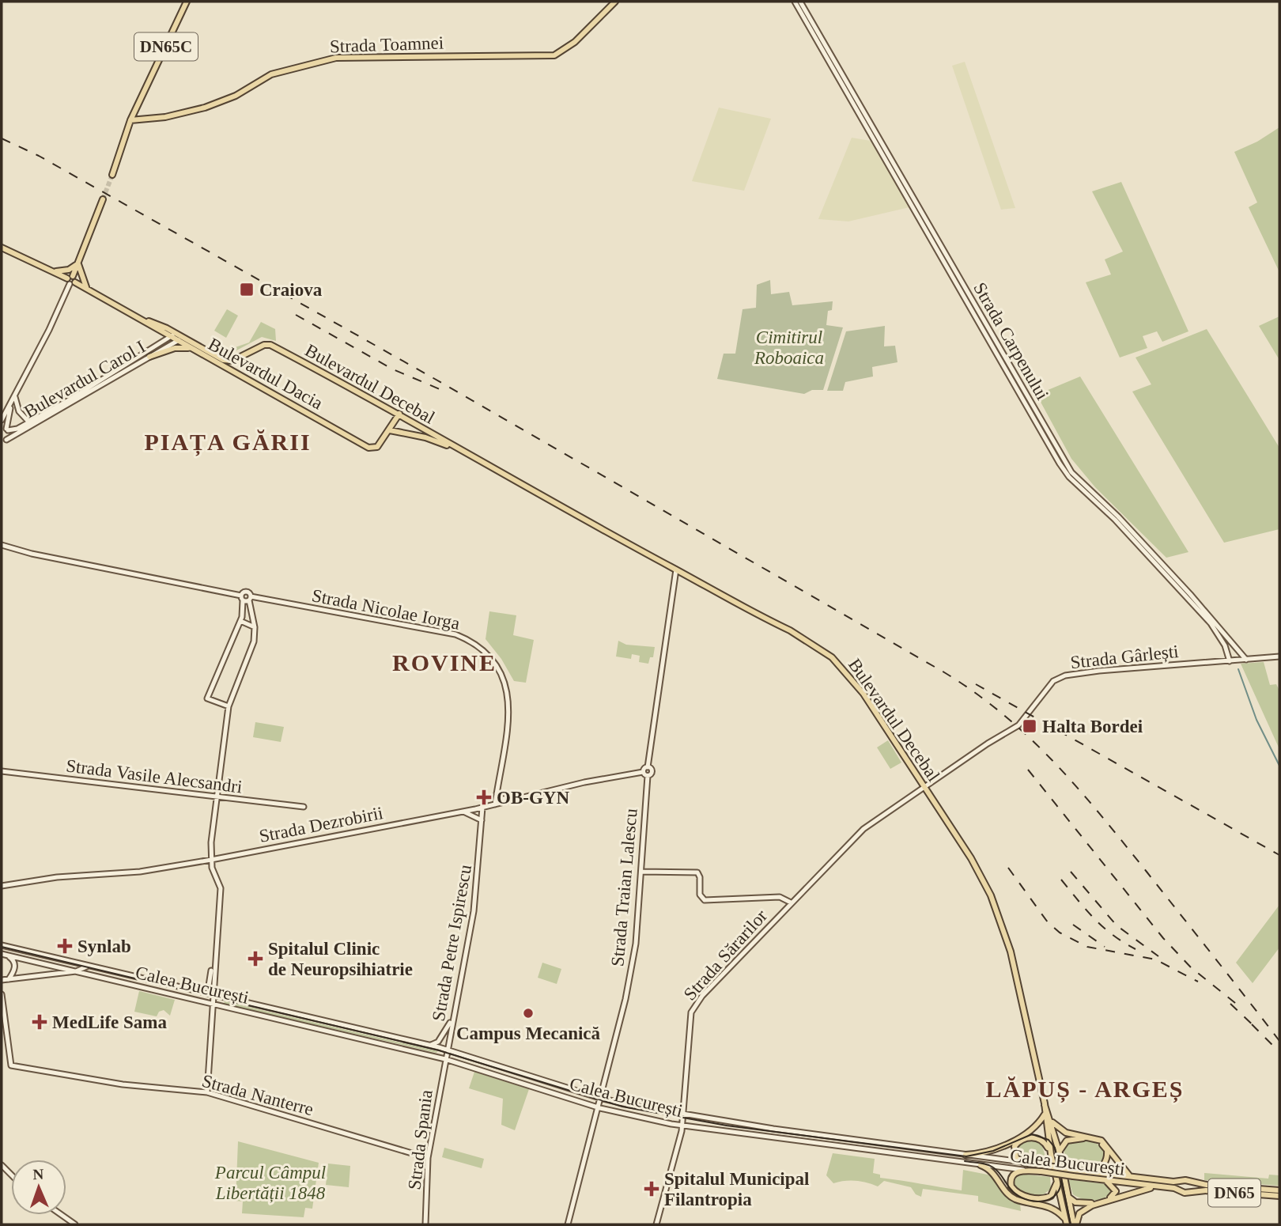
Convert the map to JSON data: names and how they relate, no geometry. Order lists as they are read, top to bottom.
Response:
{
  "streets": {
    "main road": [
      "Strada Toamnei",
      "DN65C",
      "Bulevardul Dacia",
      "Bulevardul Decebal",
      "Calea București",
      "DN65"
    ],
    "street": [
      "Strada Carpenului",
      "Bulevardul Carol I",
      "Strada Nicolae Iorga",
      "Strada Gârlești",
      "Strada Vasile Alecsandri",
      "Strada Dezrobirii",
      "Strada Traian Lalescu",
      "Strada Petre Ispirescu",
      "Strada Sărarilor",
      "Strada Nanterre",
      "Strada Spania"
    ]
  },
  "crossings": [
    ["Strada Toamnei", "DN65C"],
    ["Strada Carpenului", "Strada Gârlești"],
    ["Bulevardul Dacia", "Bulevardul Carol I"],
    ["Bulevardul Dacia", "Bulevardul Decebal"],
    ["Bulevardul Decebal", "Strada Gârlești"],
    ["Strada Nicolae Iorga", "Strada Dezrobirii"],
    ["Strada Gârlești", "Strada Sărarilor"],
    ["Strada Dezrobirii", "Strada Traian Lalescu"],
    ["Strada Dezrobirii", "Strada Petre Ispirescu"],
    ["Strada Traian Lalescu", "Calea București"],
    ["Strada Petre Ispirescu", "Calea București"],
    ["Strada Petre Ispirescu", "Strada Spania"],
    ["Strada Sărarilor", "Calea București"],
    ["Calea București", "Strada Spania"],
    ["Calea București", "DN65"],
    ["Strada Nanterre", "Strada Spania"]
  ],
  "districts": ["PIAȚA GĂRII", "ROVINE", "LĂPUȘ - ARGEȘ"],
  "parks": ["Cimitirul Roboaica", "Parcul Câmpul Libertății 1848"],
  "places": {
    "transit": ["Craiova", "Halta Bordei"],
    "health": [
      "OB-GYN",
      "Synlab",
      "Spitalul Clinic de Neuropsihiatrie",
      "MedLife Sama",
      "Spitalul Municipal Filantropia"
    ],
    "other": ["Campus Mecanică"]
  },
  "north": "top"
}
